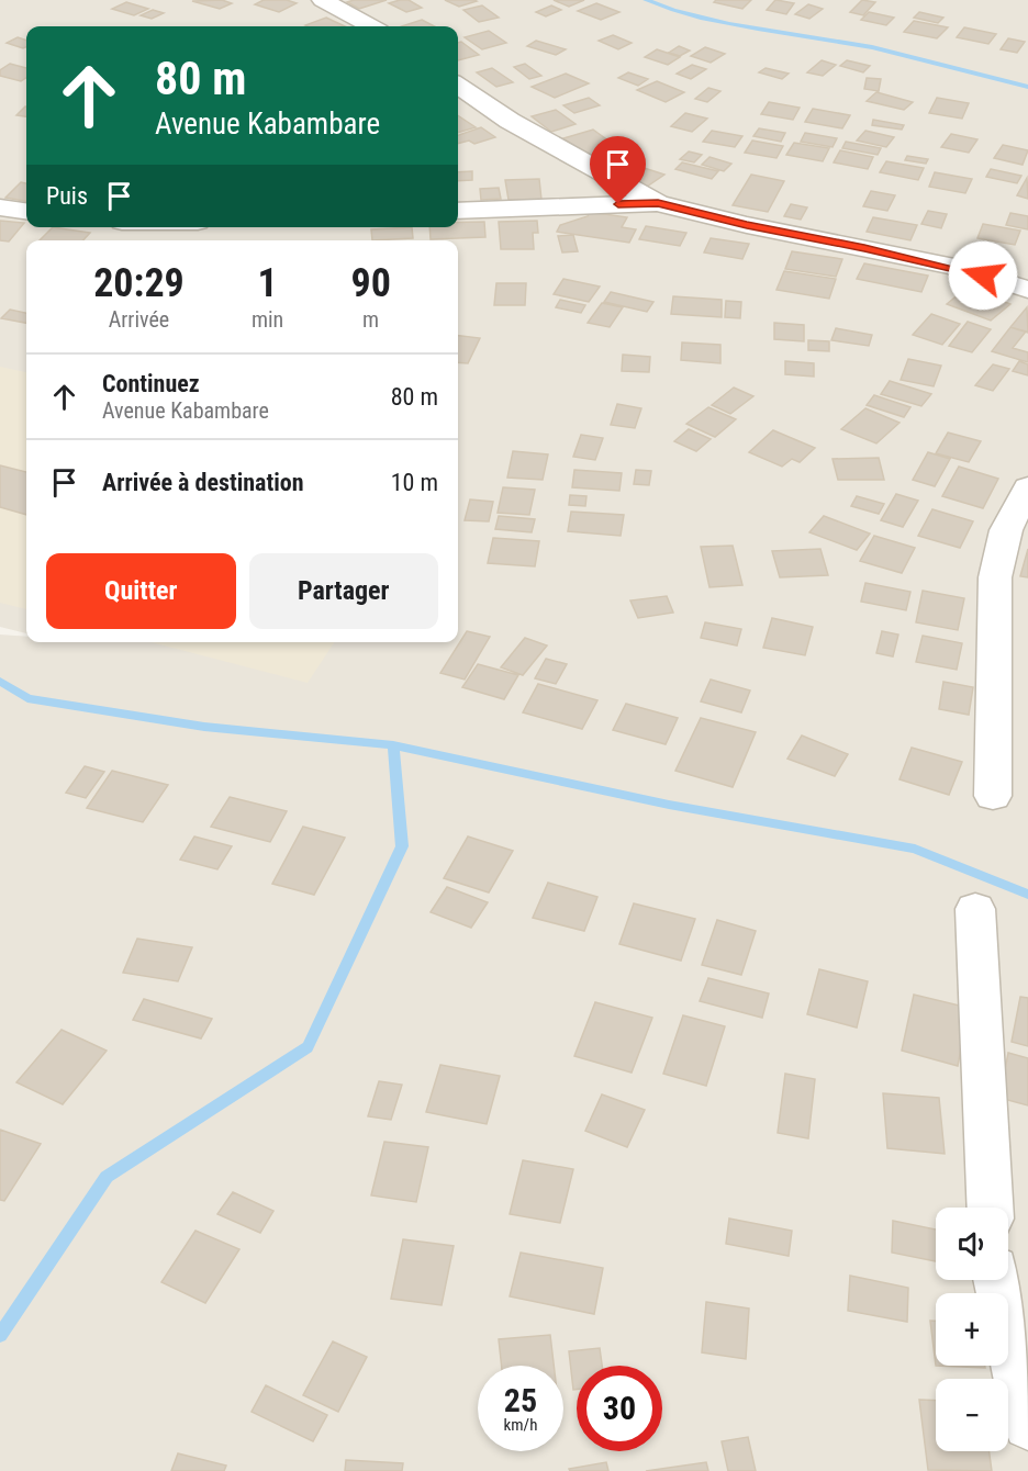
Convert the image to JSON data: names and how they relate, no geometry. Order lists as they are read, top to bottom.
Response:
{
  "page": {
    "turn": ["80 m", "Avenue Kabambare"],
    "then": "Puis",
    "eta": [
      "20:29",
      "Arrivée",
      "1",
      "min",
      "90",
      "m"
    ],
    "list": [
      {
        "name": "Continuez",
        "note": "Avenue Kabambare",
        "value": "80 m"
      },
      {
        "name": "Arrivée à destination",
        "value": "10 m"
      }
    ],
    "buttons": ["Quitter", "Partager"],
    "map_buttons": ["+", "−"],
    "speed": "25 km/h",
    "limit": "30"
  }
}
